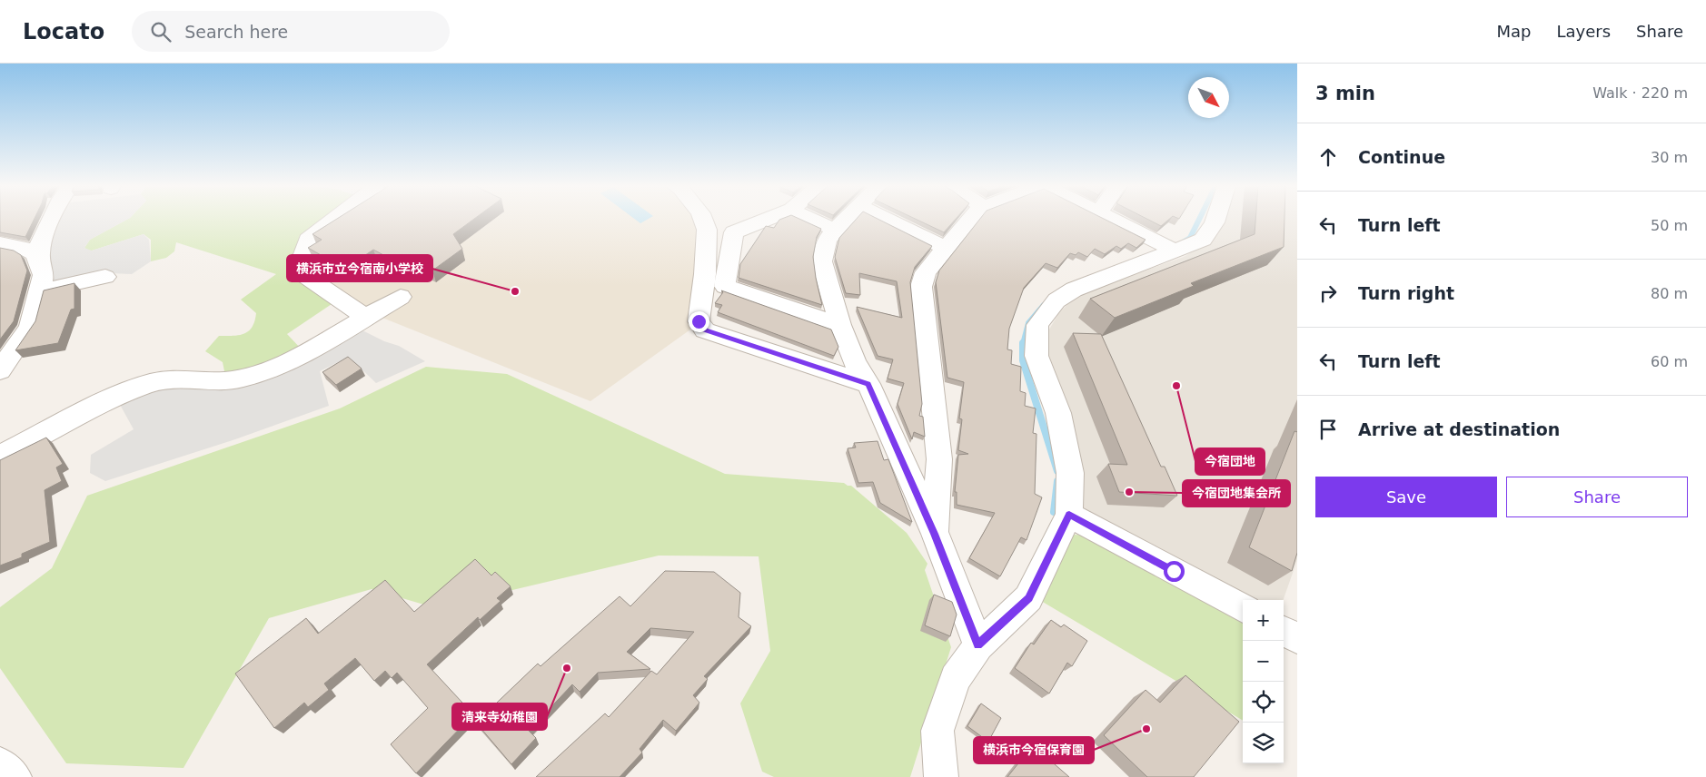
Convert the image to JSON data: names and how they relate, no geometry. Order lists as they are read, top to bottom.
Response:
{
  "places": [
    "横浜市立今宿南小学校",
    "今宿団地",
    "今宿団地集会所",
    "清来寺幼稚園",
    "横浜市今宿保育園"
  ],
  "north": "bottom right",
  "page": {
    "header": "Locato",
    "search": "Search here",
    "nav": ["Map", "Layers", "Share"],
    "heading": ["3 min", "Walk · 220 m"],
    "list": [
      ["Continue", "30 m"],
      ["Turn left", "50 m"],
      ["Turn right", "80 m"],
      ["Turn left", "60 m"],
      "Arrive at destination"
    ],
    "buttons": ["Save", "Share"],
    "map_buttons": ["+", "−"]
  }
}
